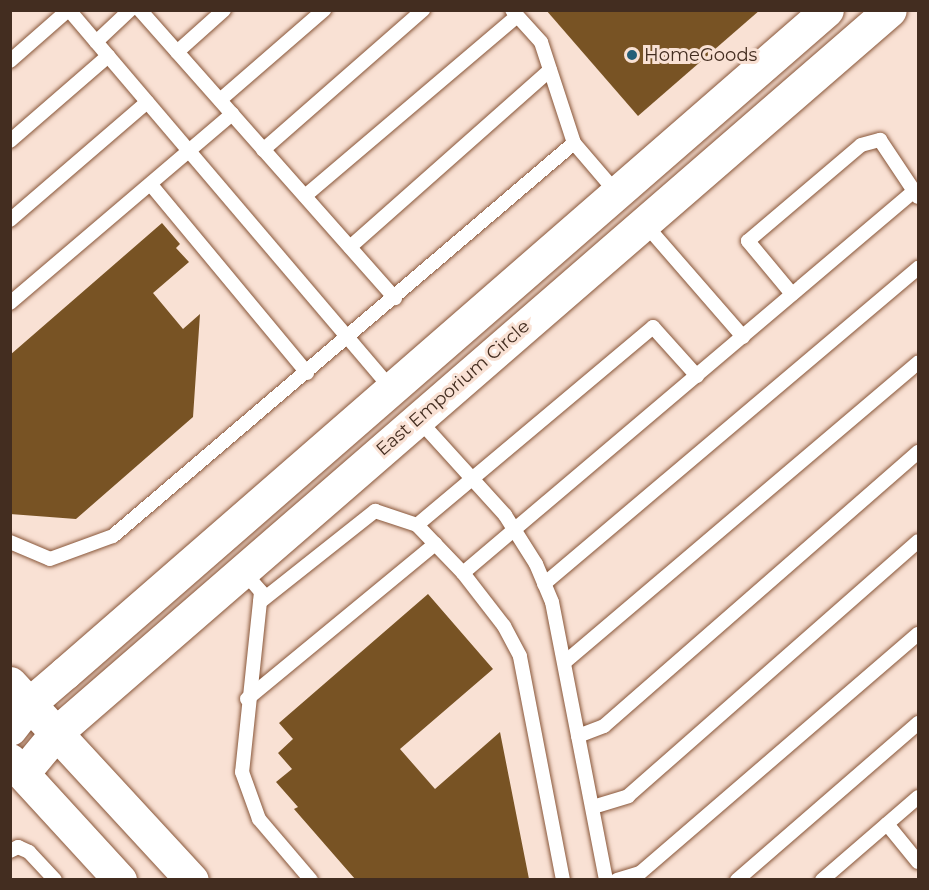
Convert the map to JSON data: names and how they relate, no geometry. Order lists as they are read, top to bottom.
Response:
{
  "streets": {
    "street": ["East Emporium Circle"]
  },
  "places": ["HomeGoods"]
}
